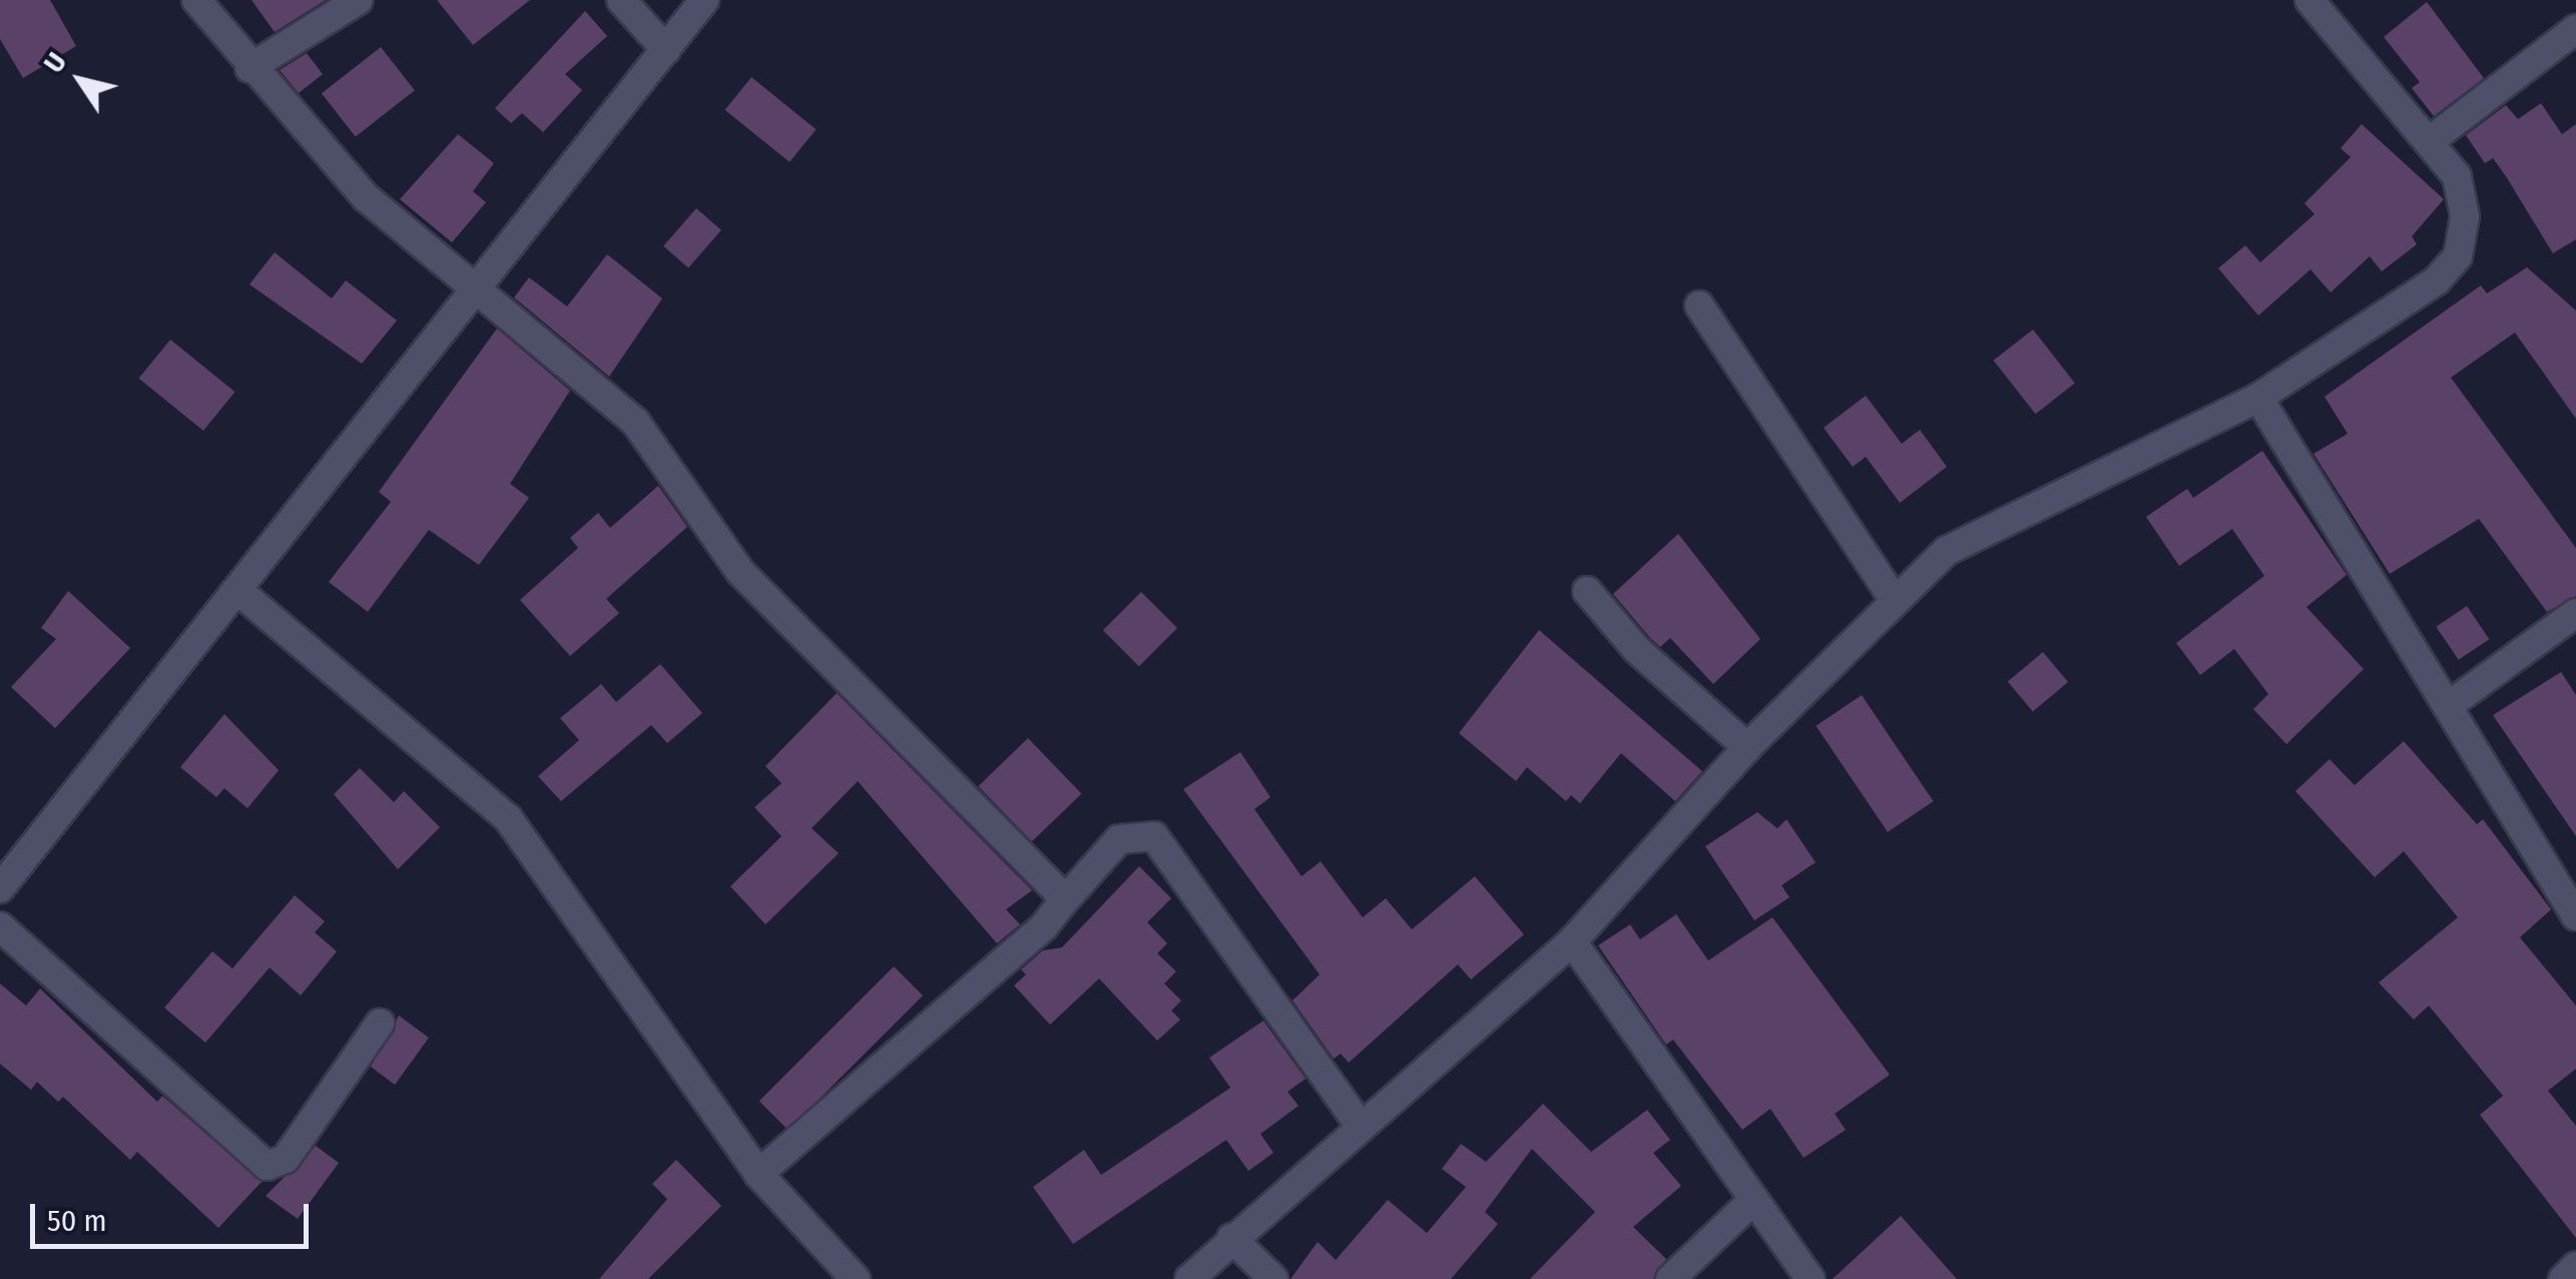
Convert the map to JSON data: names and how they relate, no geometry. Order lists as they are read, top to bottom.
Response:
{
  "scale_bar": "50 m",
  "north": "top left"
}
